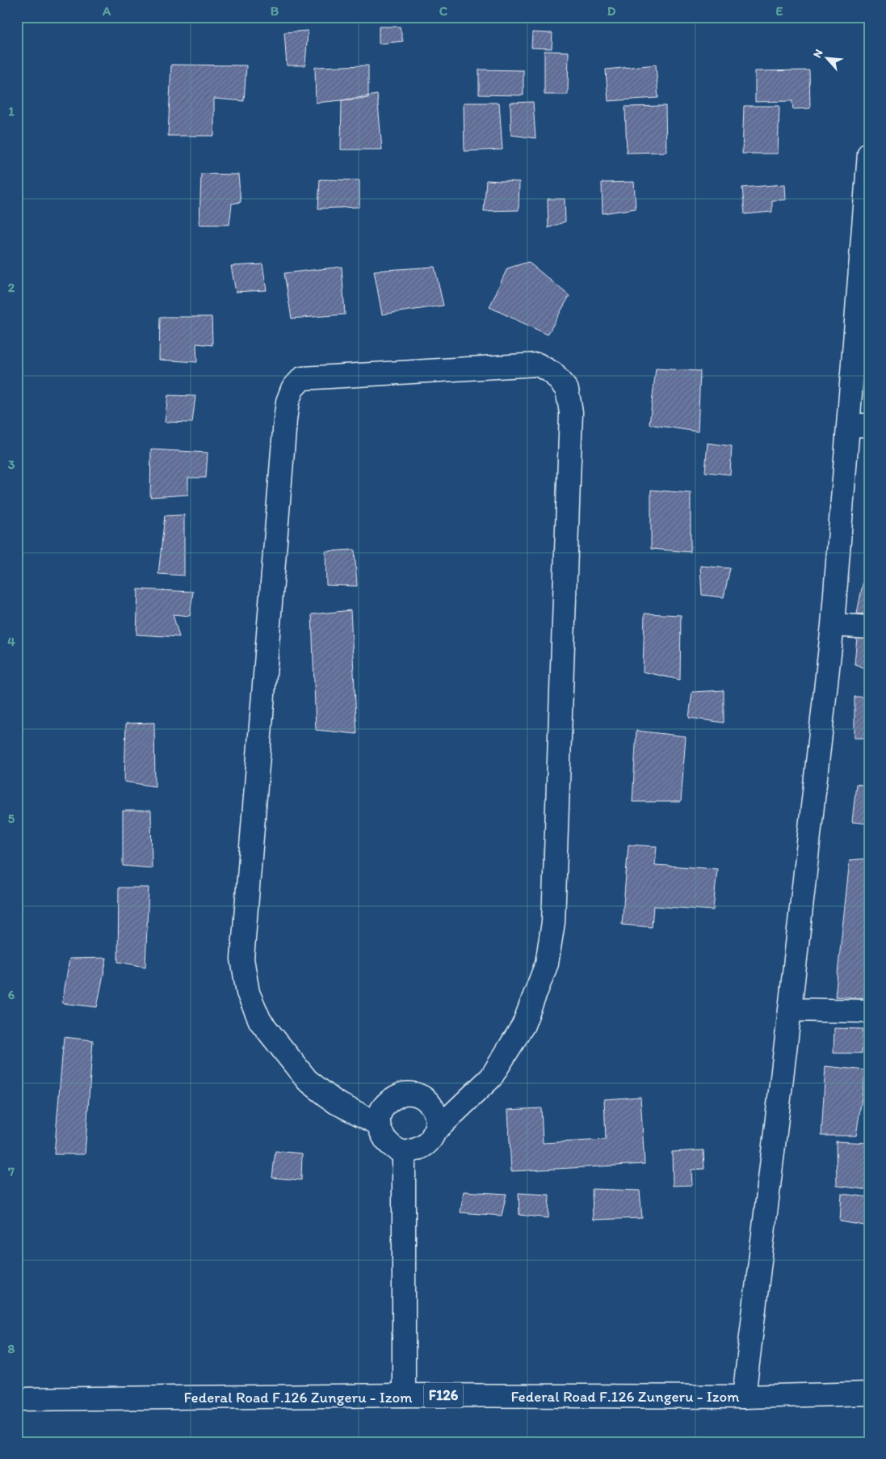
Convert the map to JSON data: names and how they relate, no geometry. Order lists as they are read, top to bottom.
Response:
{
  "streets": {
    "street": ["F126", "Federal Road F.126 Zungeru - Izom"]
  },
  "north": "top left",
  "grid": {
    "columns": [
      "A",
      "B",
      "C",
      "D",
      "E"
    ],
    "rows": [
      "1",
      "2",
      "3",
      "4",
      "5",
      "6",
      "7",
      "8"
    ]
  }
}
